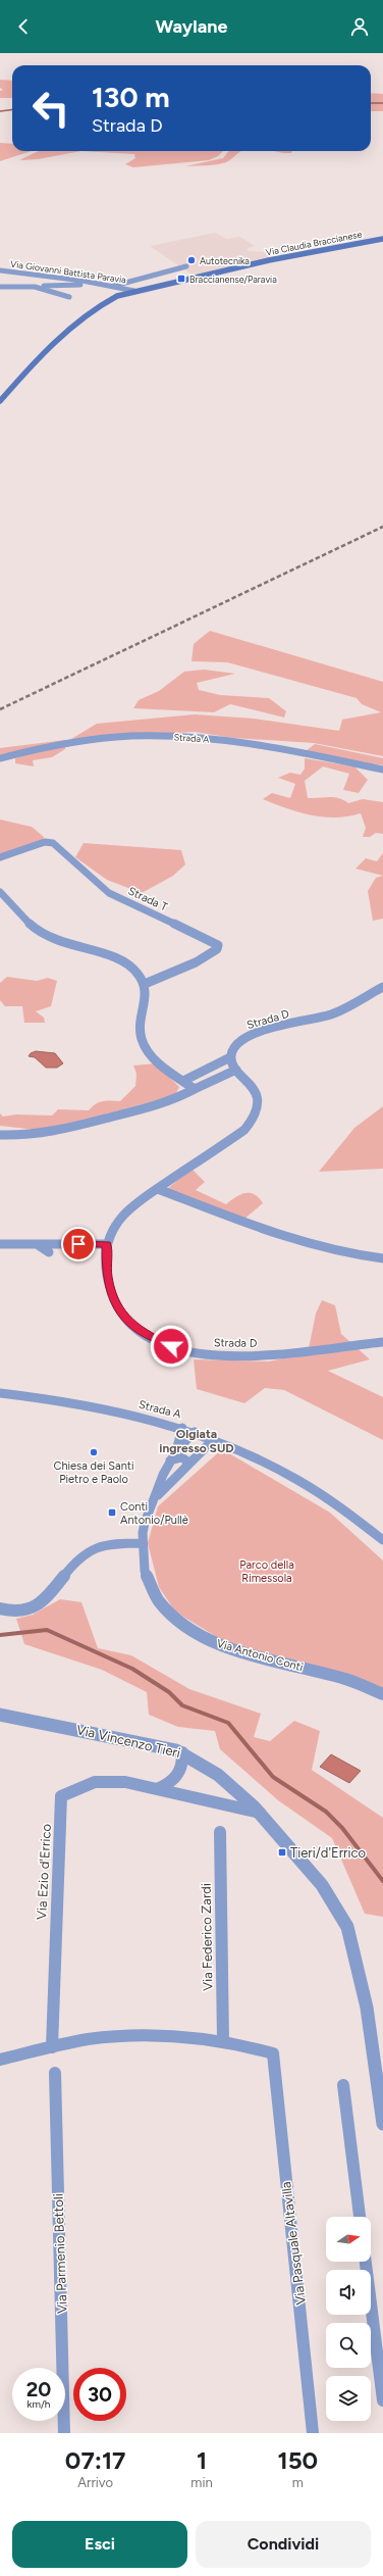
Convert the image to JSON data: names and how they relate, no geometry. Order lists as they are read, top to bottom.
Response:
{
  "streets": {
    "main road": ["Via Claudia Braccianese"],
    "street": [
      "Via Giovanni Battista Paravia",
      "Strada A",
      "Strada T",
      "Strada D",
      "Via Antonio Conti",
      "Via Vincenzo Tieri",
      "Via Ezio d'Errico",
      "Via Federico Zardi",
      "Via Pasquale Altavilla",
      "Via Parmenio Bettoli"
    ]
  },
  "crossings": [
    ["Via Claudia Braccianese", "Via Giovanni Battista Paravia"],
    ["Via Vincenzo Tieri", "Via Ezio d'Errico"],
    ["Via Federico Zardi", "Via Pasquale Altavilla"]
  ],
  "districts": ["Olgiata ingresso SUD"],
  "parks": ["Parco della Rimessola"],
  "places": {
    "other": ["Autotecnika", "Chiesa dei Santi Pietro e Paolo"],
    "transit": ["Braccianense/Paravia", "Conti Antonio/Pullè", "Tieri/d'Errico"]
  },
  "north": "right",
  "page": {
    "header": "Waylane",
    "turn": ["130 m", "Strada D"],
    "speed": "20 km/h",
    "limit": "30",
    "eta": [
      "07:17",
      "Arrivo",
      "1",
      "min",
      "150",
      "m"
    ],
    "buttons": ["Esci", "Condividi"]
  }
}
